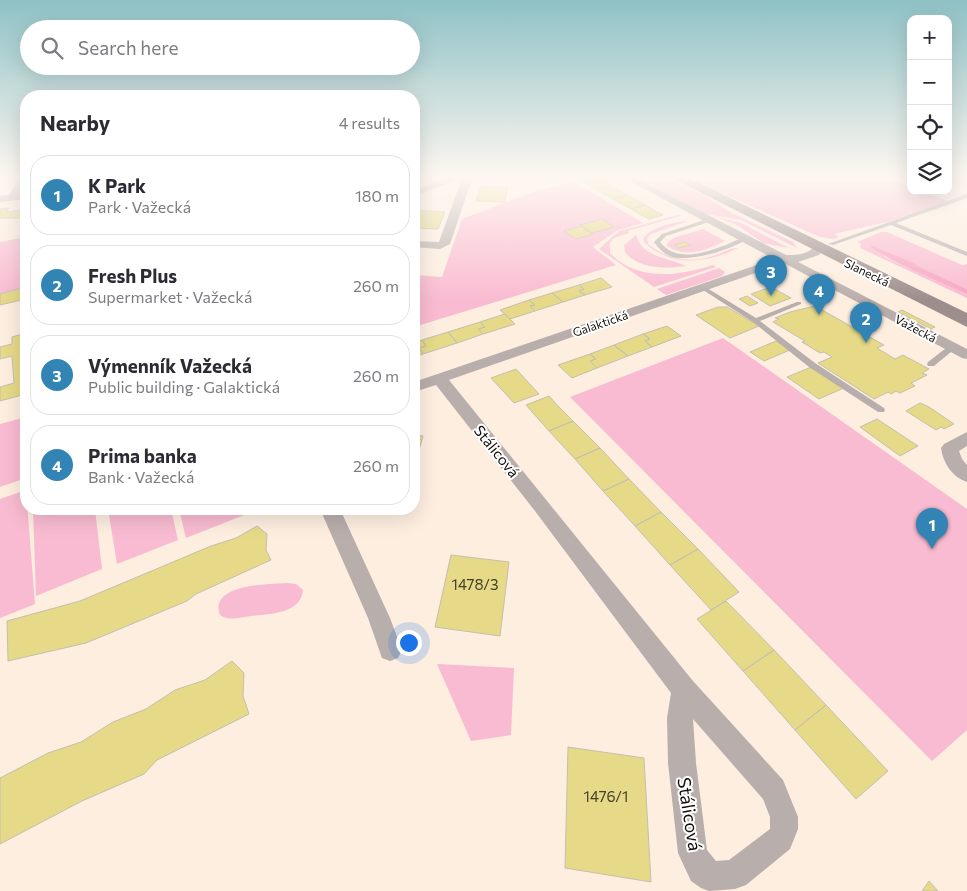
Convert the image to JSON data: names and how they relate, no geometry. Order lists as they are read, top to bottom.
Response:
{
  "streets": {
    "main road": ["Slanecká"],
    "street": ["Galaktická", "Važecká", "Stálicová"]
  },
  "crossings": [
    ["Slanecká", "Galaktická"],
    ["Galaktická", "Važecká"],
    ["Galaktická", "Stálicová"]
  ],
  "house_numbers": ["1478/3", "1476/1"],
  "page": {
    "map_buttons": ["+", "−"],
    "search": "Search here",
    "heading": ["Nearby", "4 results"],
    "list": [
      {
        "mark": "1",
        "name": "K Park",
        "note": "Park · Važecká",
        "value": "180 m"
      },
      {
        "mark": "2",
        "name": "Fresh Plus",
        "note": "Supermarket · Važecká",
        "value": "260 m"
      },
      {
        "mark": "3",
        "name": "Výmenník Važecká",
        "note": "Public building · Galaktická",
        "value": "260 m"
      },
      {
        "mark": "4",
        "name": "Prima banka",
        "note": "Bank · Važecká",
        "value": "260 m"
      }
    ],
    "pins": [
      "3",
      "4",
      "2",
      "1"
    ]
  }
}
